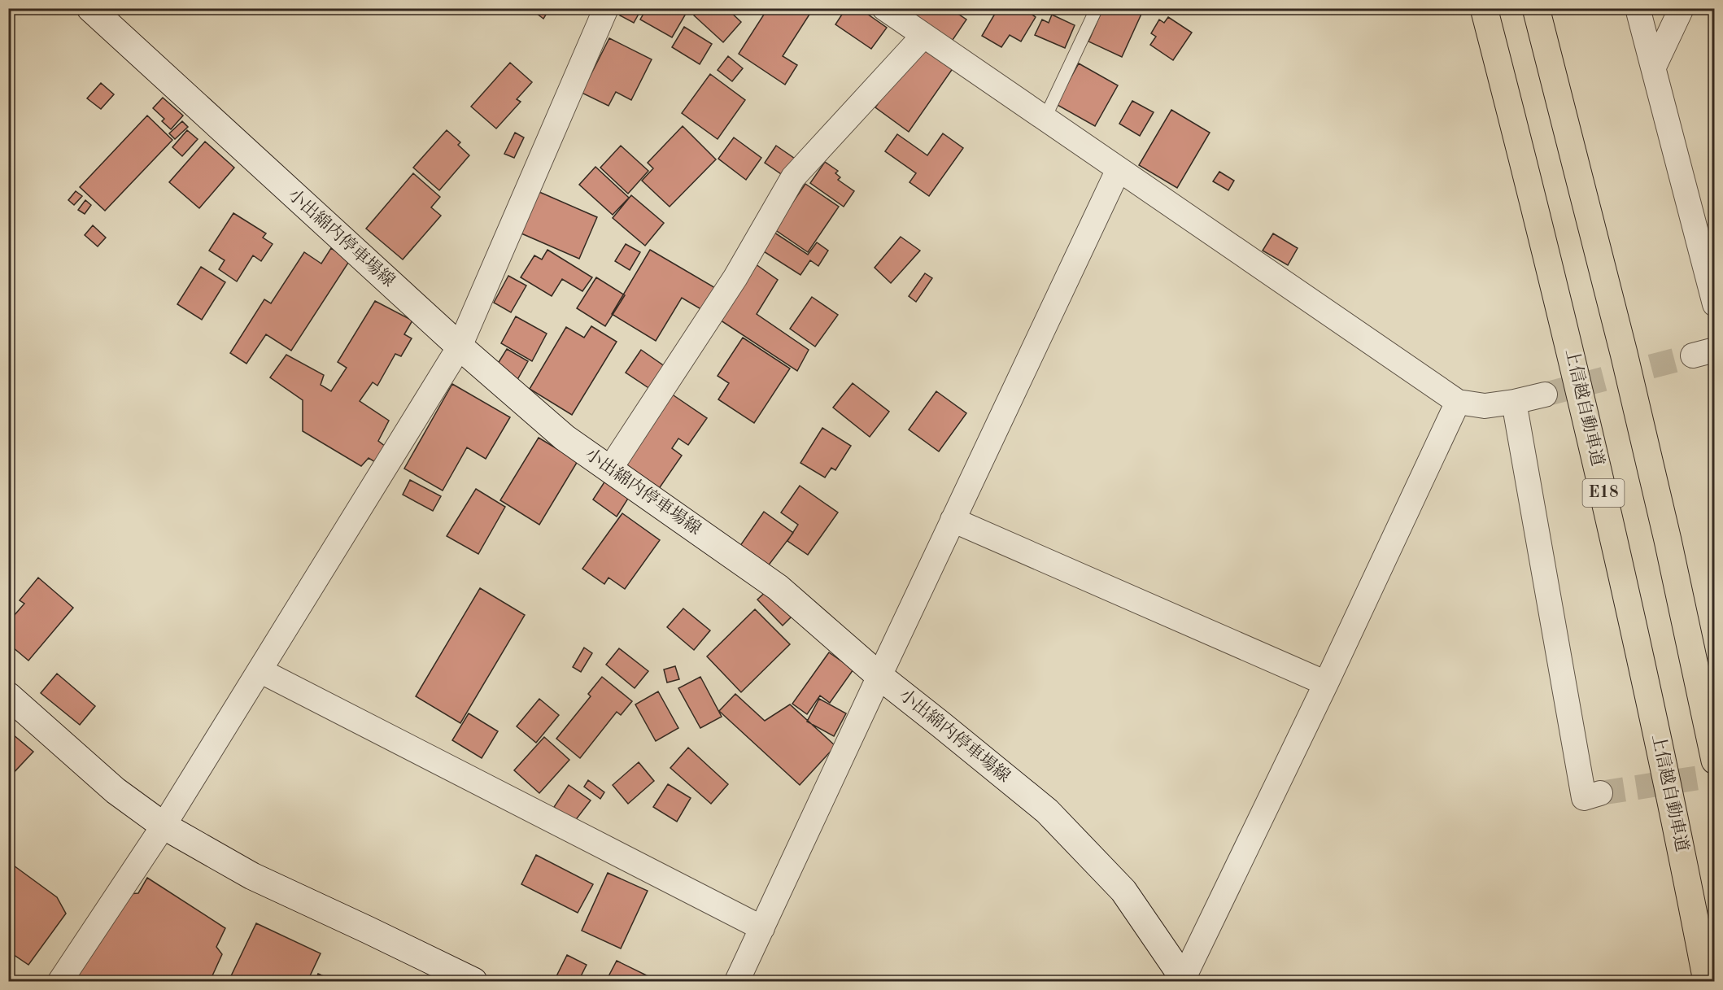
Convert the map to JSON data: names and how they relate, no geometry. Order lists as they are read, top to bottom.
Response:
{
  "streets": {
    "highway": ["上信越自動車道", "E18"],
    "main road": ["小出綿内停車場線"]
  }
}
